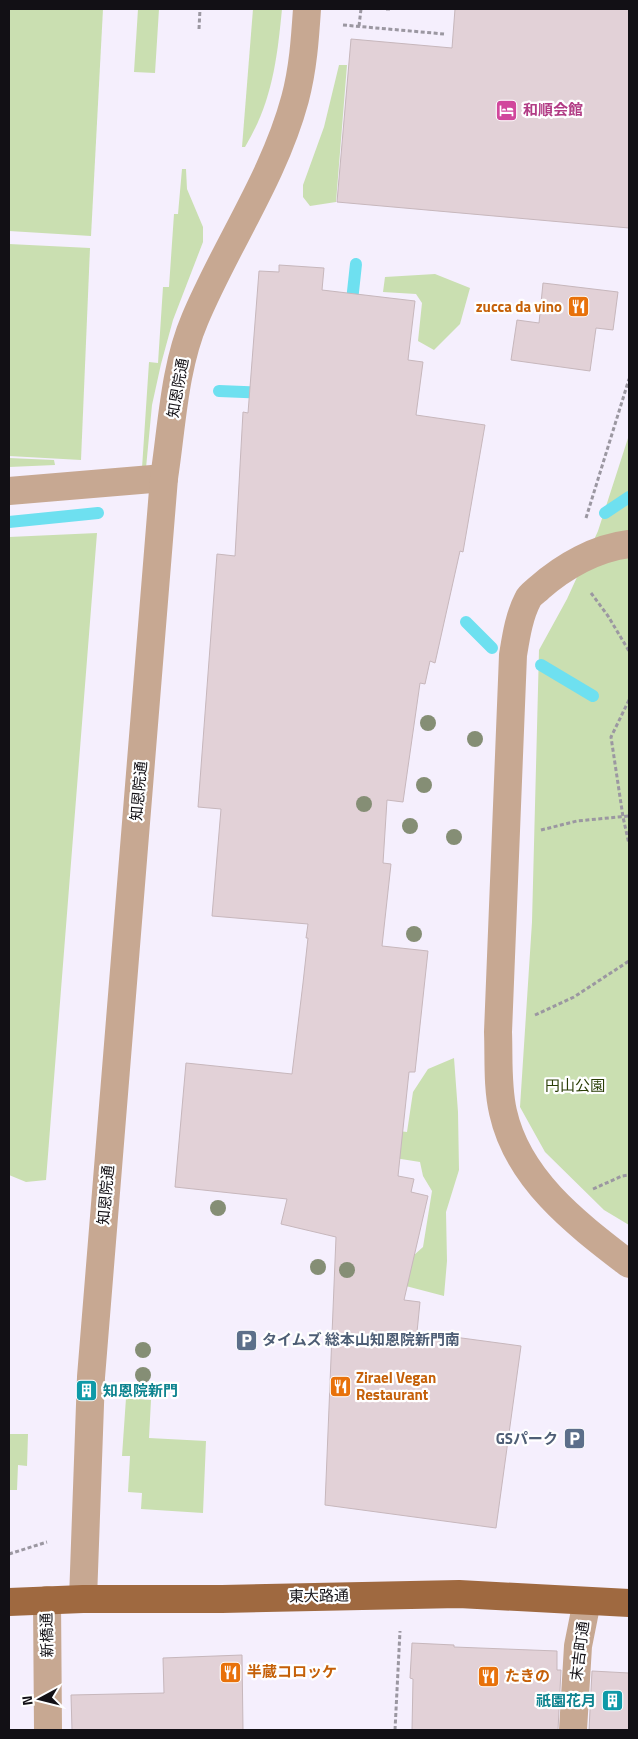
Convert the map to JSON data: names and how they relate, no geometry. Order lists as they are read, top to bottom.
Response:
{
  "streets": {
    "main road": ["東大路通"],
    "street": ["知恩院通", "新橋通", "末吉町通"]
  },
  "crossings": [
    ["知恩院通", "東大路通"],
    ["東大路通", "新橋通"],
    ["東大路通", "末吉町通"]
  ],
  "parks": ["円山公園"],
  "places": {
    "hotel": ["和順会館"],
    "restaurant": [
      "zucca da vino",
      "Zirael Vegan Restaurant",
      "半蔵コロッケ",
      "たきの"
    ],
    "parking": ["タイムズ 総本山知恩院新門南", "GSパーク"],
    "building": ["知恩院新門", "祇園花月"]
  },
  "north": "left"
}
